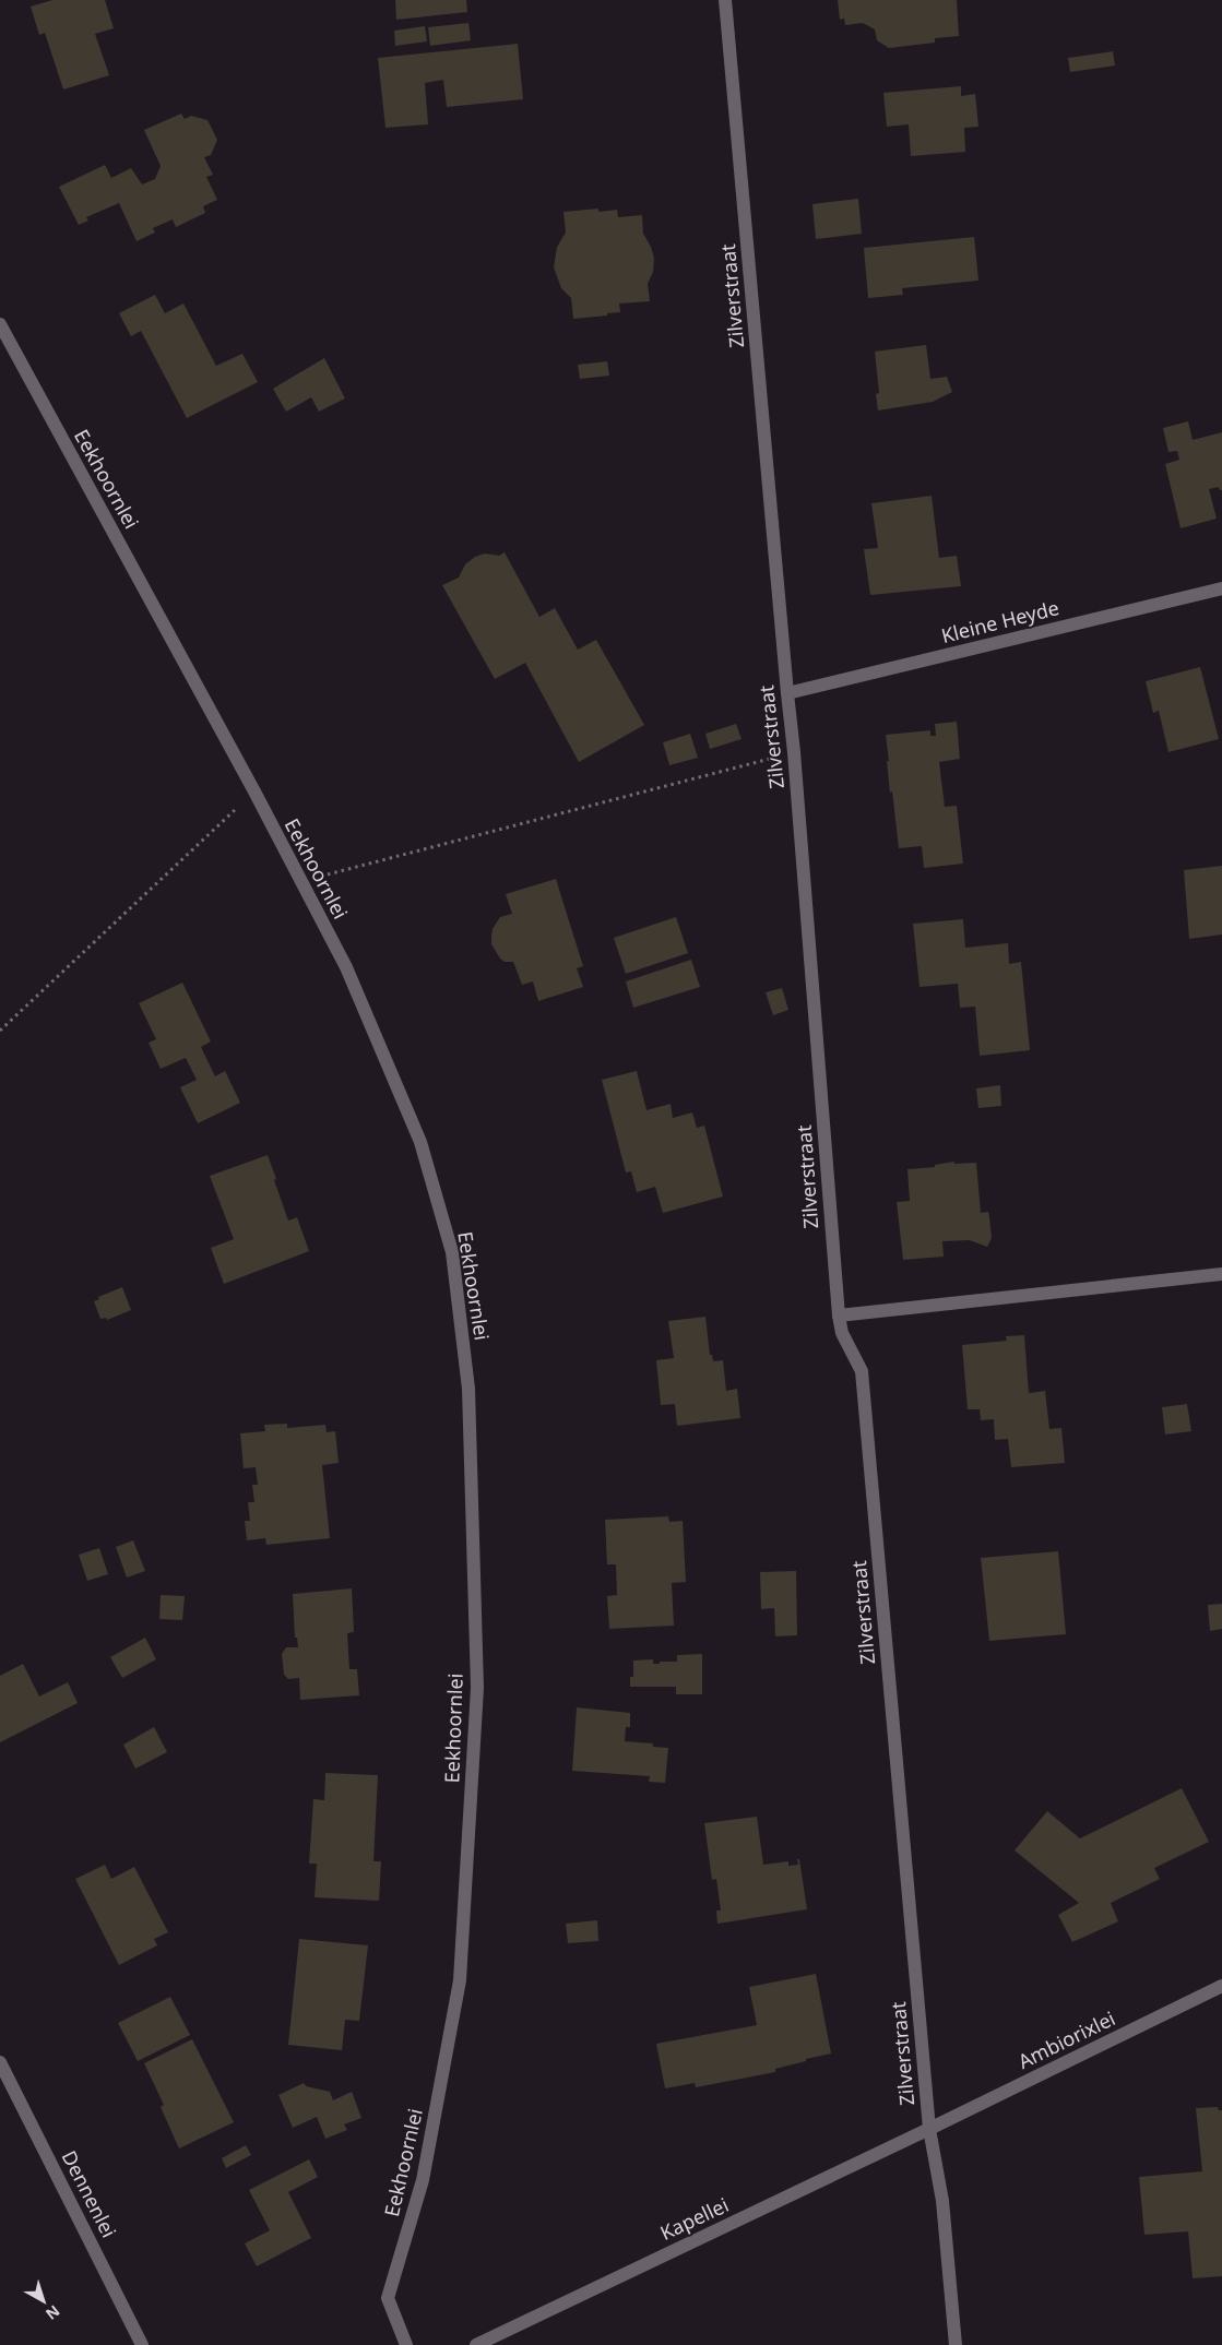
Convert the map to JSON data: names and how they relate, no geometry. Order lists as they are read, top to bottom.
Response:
{
  "streets": {
    "street": [
      "Zilverstraat",
      "Eekhoornlei",
      "Kleine Heyde",
      "Ambiorixlei",
      "Dennenlei",
      "Kapellei"
    ]
  },
  "crossings": [
    ["Zilverstraat", "Kleine Heyde"],
    ["Zilverstraat", "Ambiorixlei"],
    ["Zilverstraat", "Kapellei"],
    ["Ambiorixlei", "Kapellei"]
  ],
  "north": "bottom right"
}
